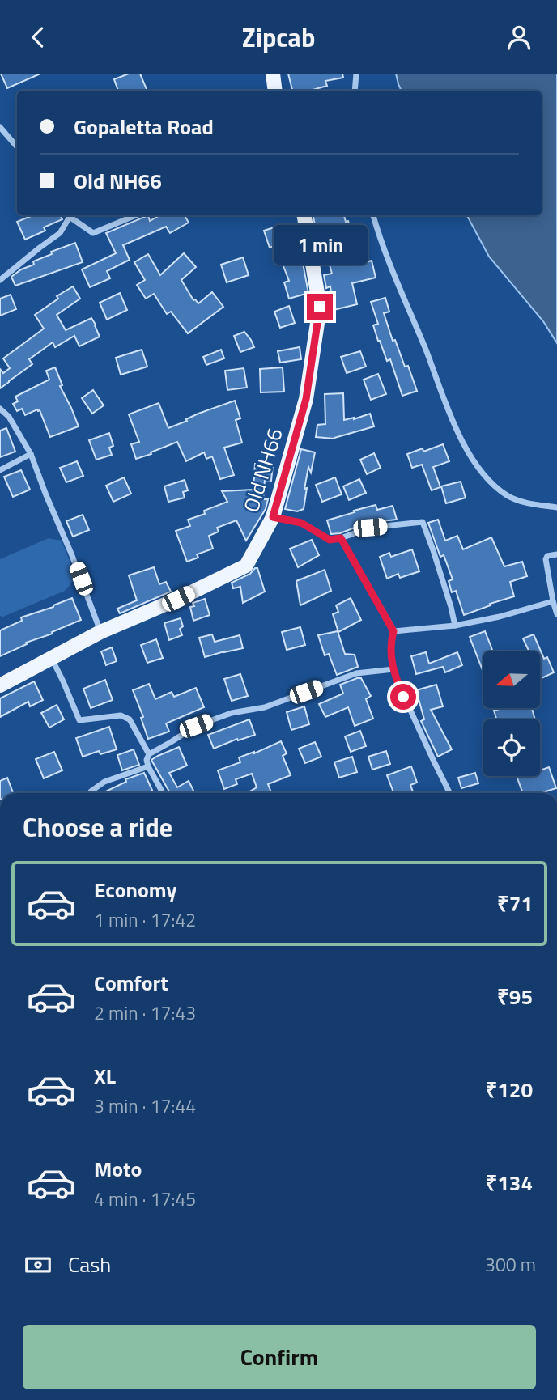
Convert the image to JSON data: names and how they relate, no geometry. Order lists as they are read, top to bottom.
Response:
{
  "streets": {
    "main road": ["Old NH66"]
  },
  "north": "left",
  "page": {
    "header": "Zipcab",
    "banner": ["Gopaletta Road", "Old NH66"],
    "bubble": "1 min",
    "heading": "Choose a ride",
    "list": [
      {
        "name": "Economy",
        "note": "1 min · 17:42",
        "value": "₹71"
      },
      {
        "name": "Comfort",
        "note": "2 min · 17:43",
        "value": "₹95"
      },
      {
        "name": "XL",
        "note": "3 min · 17:44",
        "value": "₹120"
      },
      {
        "name": "Moto",
        "note": "4 min · 17:45",
        "value": "₹134"
      }
    ],
    "pay": ["Cash", "300 m"],
    "buttons": "Confirm"
  }
}
